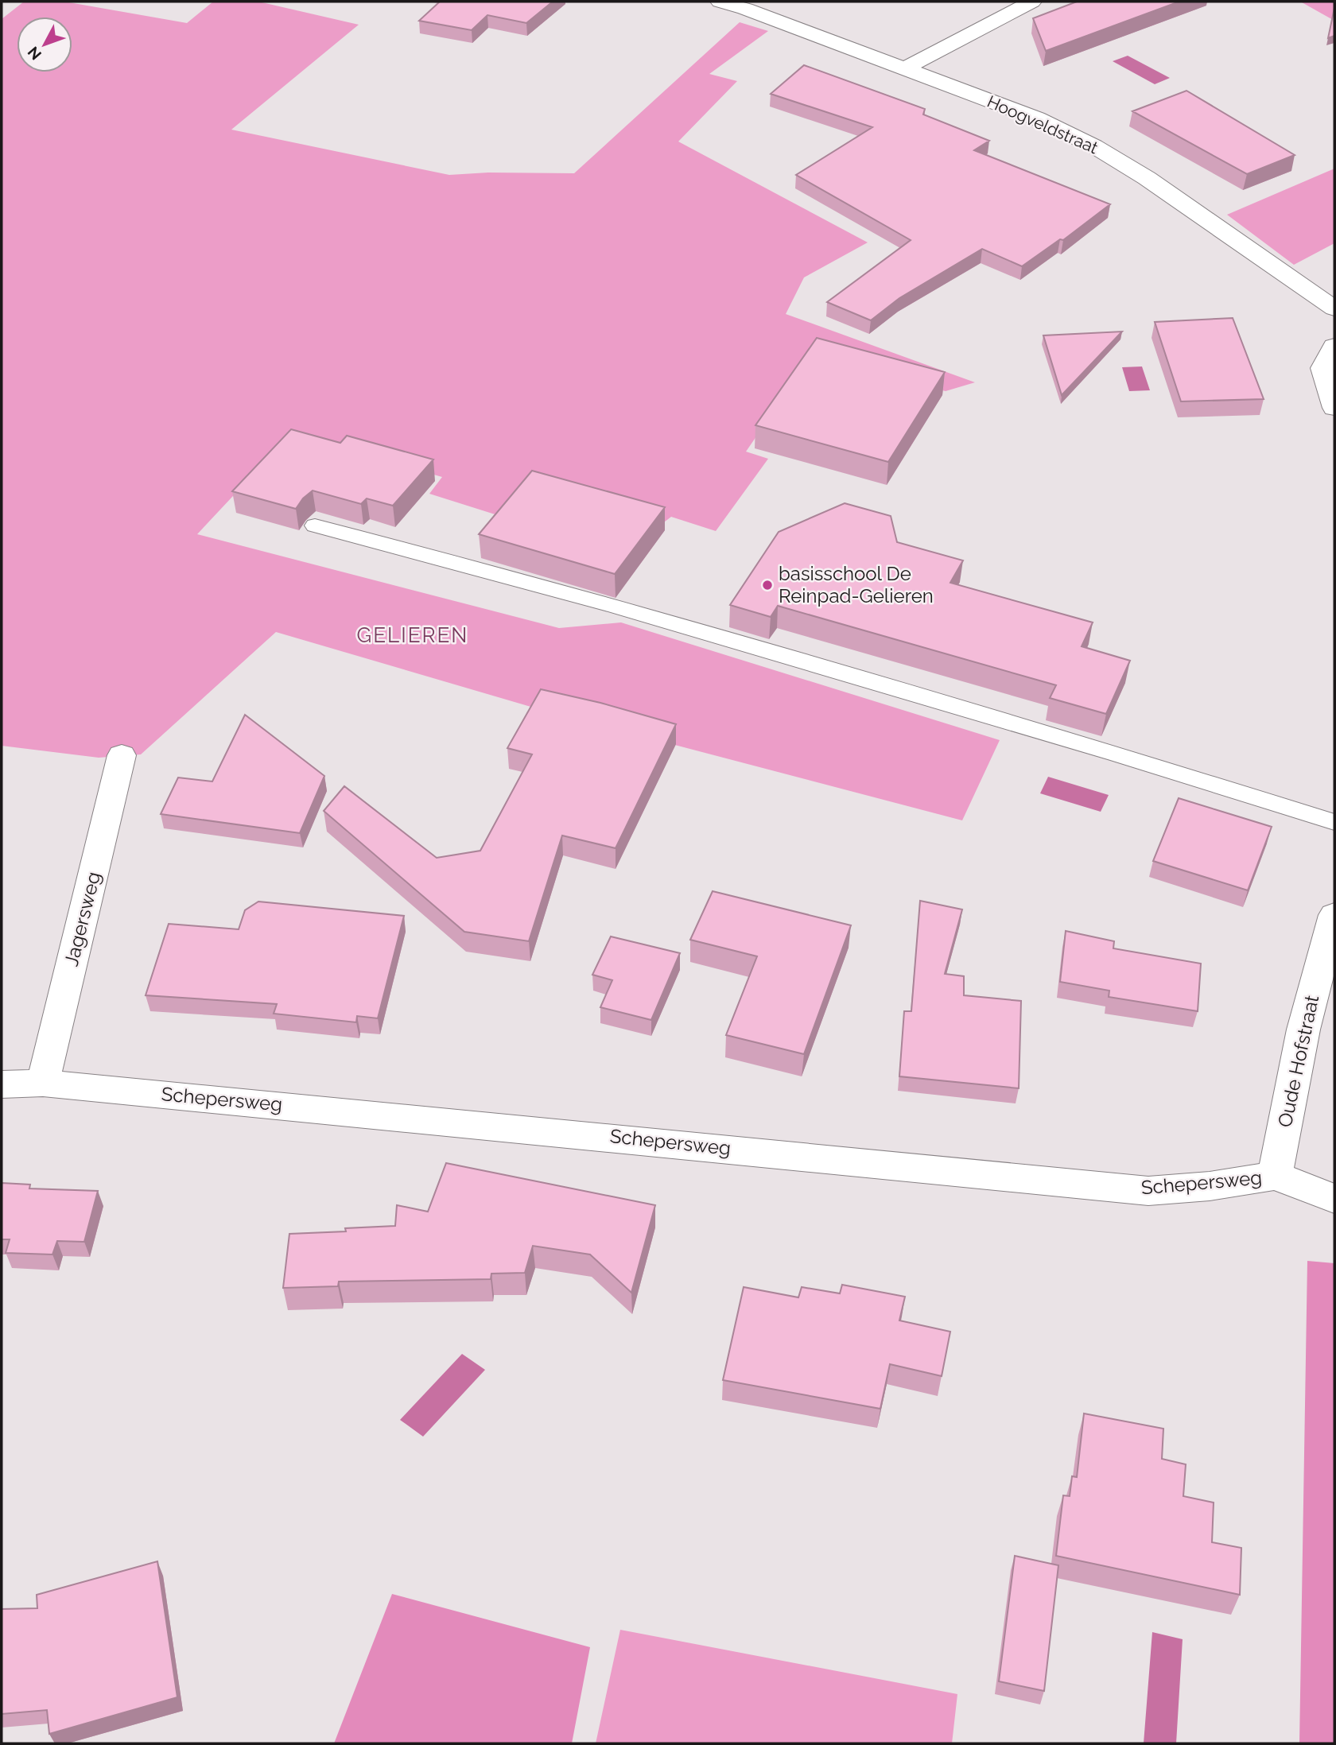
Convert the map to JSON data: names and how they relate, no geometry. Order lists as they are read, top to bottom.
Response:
{
  "streets": {
    "street": [
      "Hoogveldstraat",
      "Jagersweg",
      "Oude Hofstraat",
      "Schepersweg"
    ]
  },
  "crossings": [
    ["Jagersweg", "Schepersweg"],
    ["Oude Hofstraat", "Schepersweg"]
  ],
  "districts": ["GELIEREN"],
  "places": ["basisschool De Reinpad-Gelieren"],
  "north": "bottom left"
}
